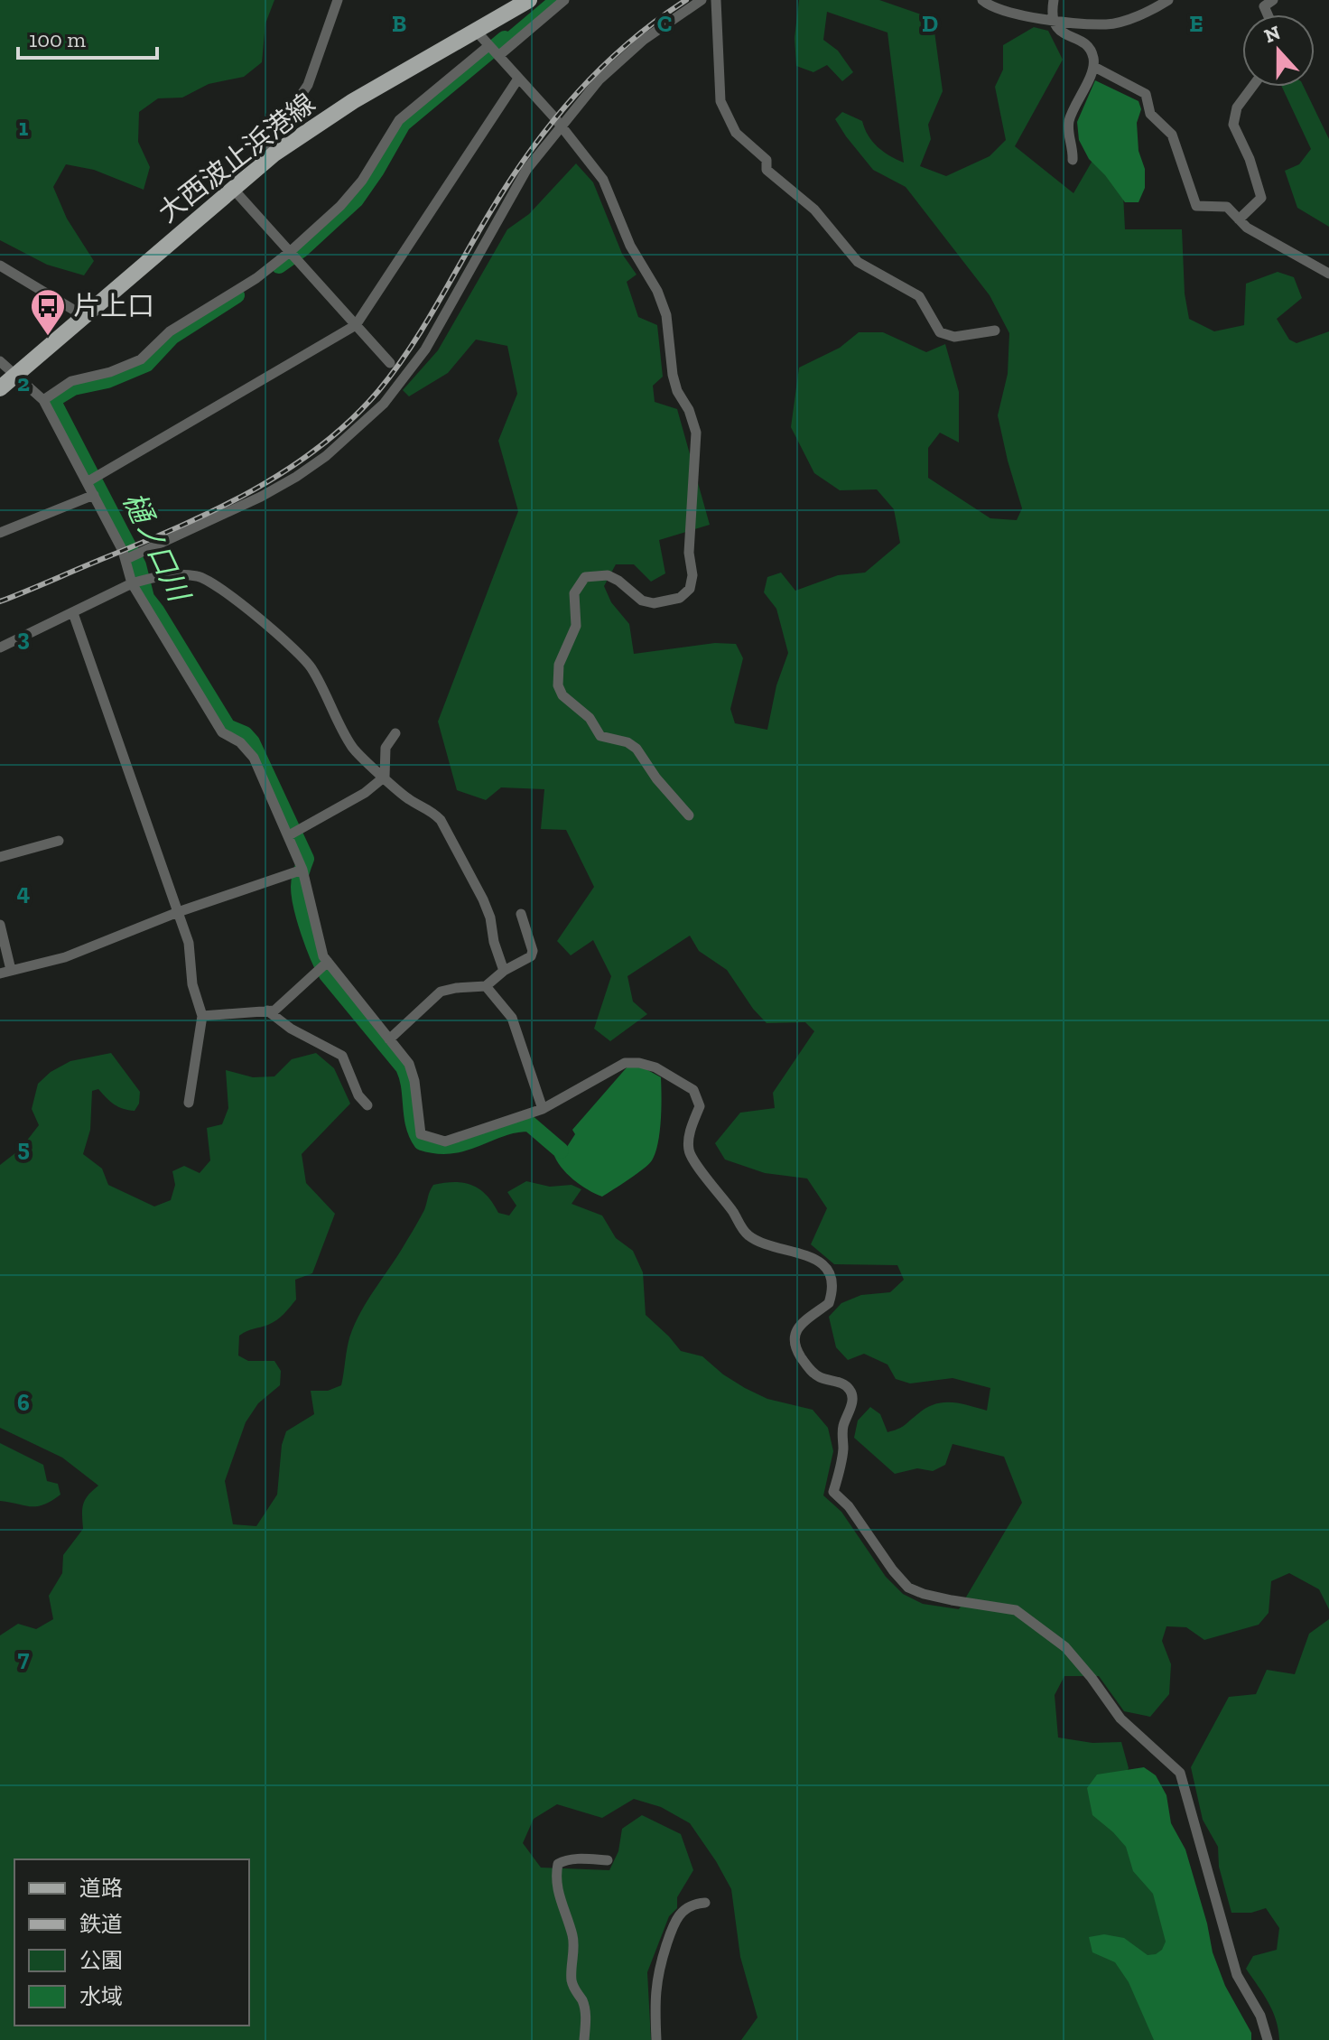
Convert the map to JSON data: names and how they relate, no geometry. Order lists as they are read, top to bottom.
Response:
{
  "streets": {
    "main road": ["大西波止浜港線"]
  },
  "water": ["樋ノ口川"],
  "places": {
    "bus stop": ["片上口"]
  },
  "legend": [
    "道路",
    "鉄道",
    "公園",
    "水域"
  ],
  "scale_bar": "100 m",
  "north": "top",
  "grid": {
    "columns": [
      "B",
      "C",
      "D",
      "E"
    ],
    "rows": [
      "1",
      "2",
      "3",
      "4",
      "5",
      "6",
      "7"
    ]
  }
}
